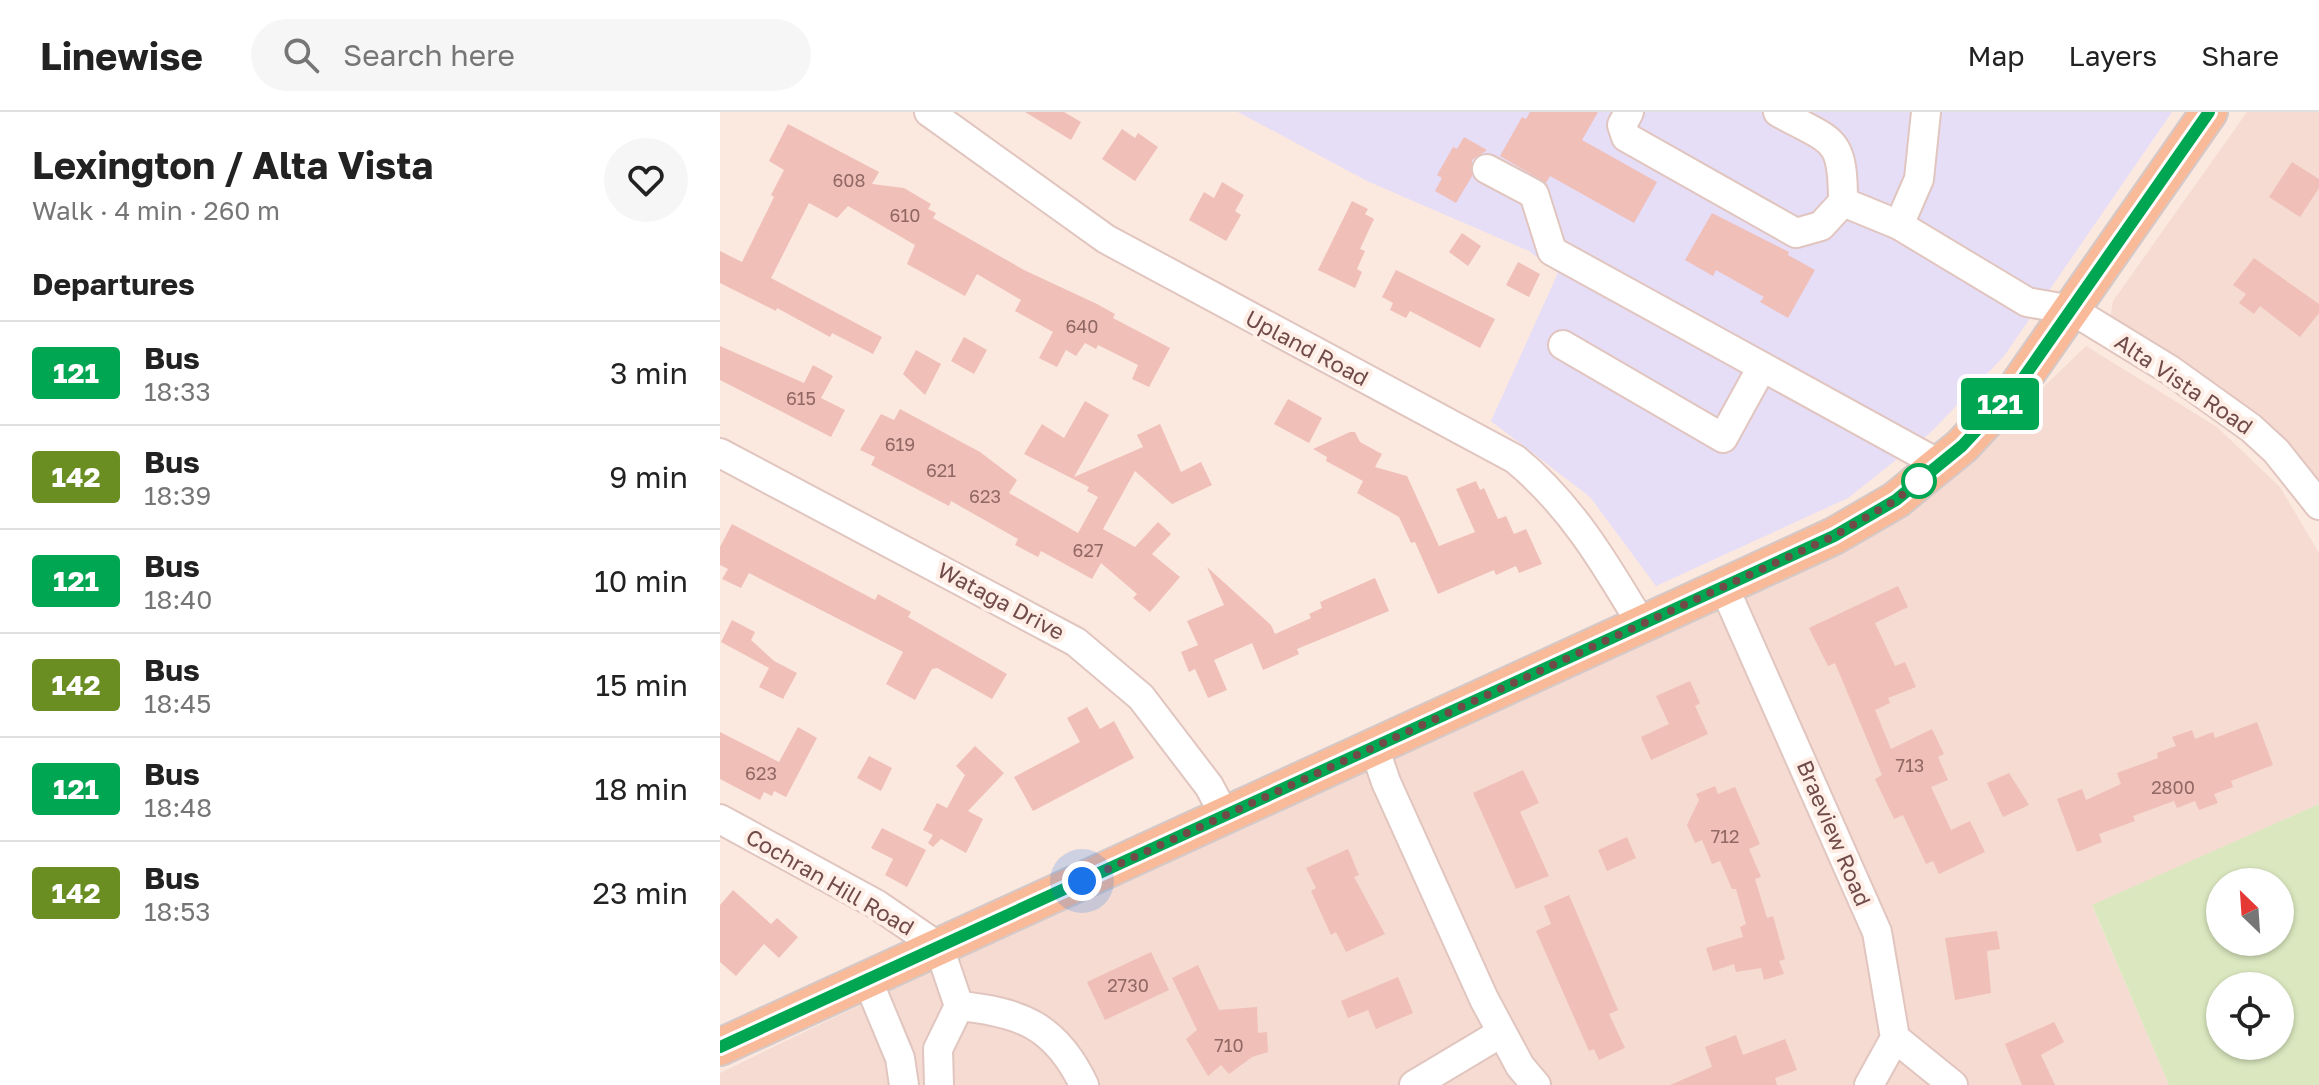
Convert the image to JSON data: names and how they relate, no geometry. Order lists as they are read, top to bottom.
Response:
{
  "streets": {
    "street": [
      "Upland Road",
      "Alta Vista Road",
      "Wataga Drive",
      "Braeview Road",
      "Cochran Hill Road"
    ]
  },
  "lines": ["bus line 121"],
  "house_numbers": [
    "608",
    "610",
    "640",
    "615",
    "619",
    "621",
    "623",
    "627",
    "713",
    "623",
    "2800",
    "712",
    "2730",
    "710"
  ],
  "north": "top left",
  "page": {
    "header": "Linewise",
    "search": "Search here",
    "nav": ["Map", "Layers", "Share"],
    "heading": [
      ["Lexington / Alta Vista", "Walk · 4 min · 260 m"],
      "Departures"
    ],
    "on_map": "121",
    "list": [
      {
        "mark": "121",
        "name": "Bus",
        "note": "18:33",
        "value": "3 min"
      },
      {
        "mark": "142",
        "name": "Bus",
        "note": "18:39",
        "value": "9 min"
      },
      {
        "mark": "121",
        "name": "Bus",
        "note": "18:40",
        "value": "10 min"
      },
      {
        "mark": "142",
        "name": "Bus",
        "note": "18:45",
        "value": "15 min"
      },
      {
        "mark": "121",
        "name": "Bus",
        "note": "18:48",
        "value": "18 min"
      },
      {
        "mark": "142",
        "name": "Bus",
        "note": "18:53",
        "value": "23 min"
      }
    ]
  }
}
